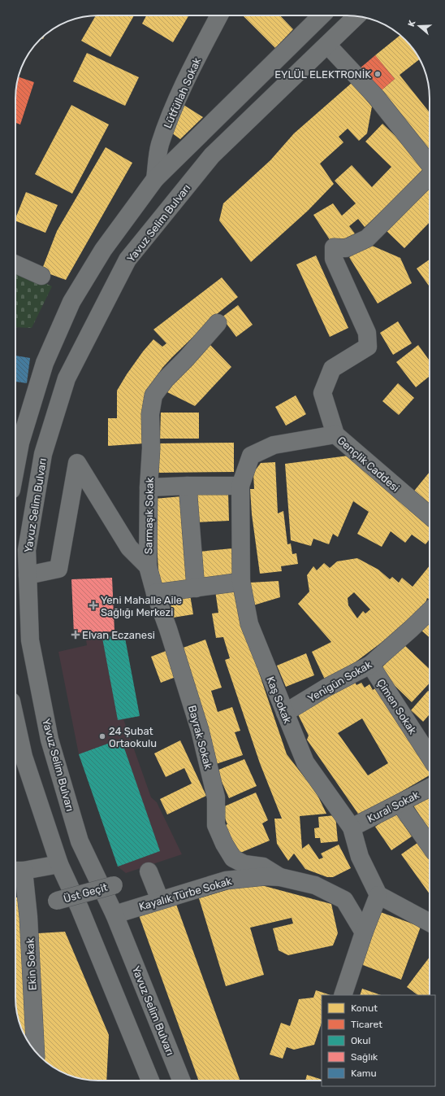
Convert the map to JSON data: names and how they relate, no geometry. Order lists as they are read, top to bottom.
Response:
{
  "streets": {
    "street": [
      "Lütfüllah Sokak",
      "Yavuz Selim Bulvarı",
      "Gençlik Caddesi",
      "Sarmaşık Sokak",
      "Yenigün Sokak",
      "Kaş Sokak",
      "Çimen Sokak",
      "Bayrak Sokak",
      "Kural Sokak",
      "Üst Geçit",
      "Kayalık Türbe Sokak",
      "Ekin Sokak"
    ]
  },
  "crossings": [
    ["Yavuz Selim Bulvarı", "Sarmaşık Sokak"],
    ["Yavuz Selim Bulvarı", "Kayalık Türbe Sokak"],
    ["Gençlik Caddesi", "Kaş Sokak"],
    ["Sarmaşık Sokak", "Bayrak Sokak"],
    ["Yenigün Sokak", "Kaş Sokak"],
    ["Yenigün Sokak", "Çimen Sokak"],
    ["Kaş Sokak", "Kural Sokak"],
    ["Kaş Sokak", "Kayalık Türbe Sokak"],
    ["Bayrak Sokak", "Kayalık Türbe Sokak"]
  ],
  "places": {
    "other": ["EYLÜL ELEKTRONİK", "24 Şubat Ortaokulu"],
    "health": ["Yeni Mahalle Aile Sağlığı Merkezi", "Elvan Eczanesi"]
  },
  "legend": [
    "Konut",
    "Ticaret",
    "Okul",
    "Sağlık",
    "Kamu"
  ],
  "north": "left"
}
